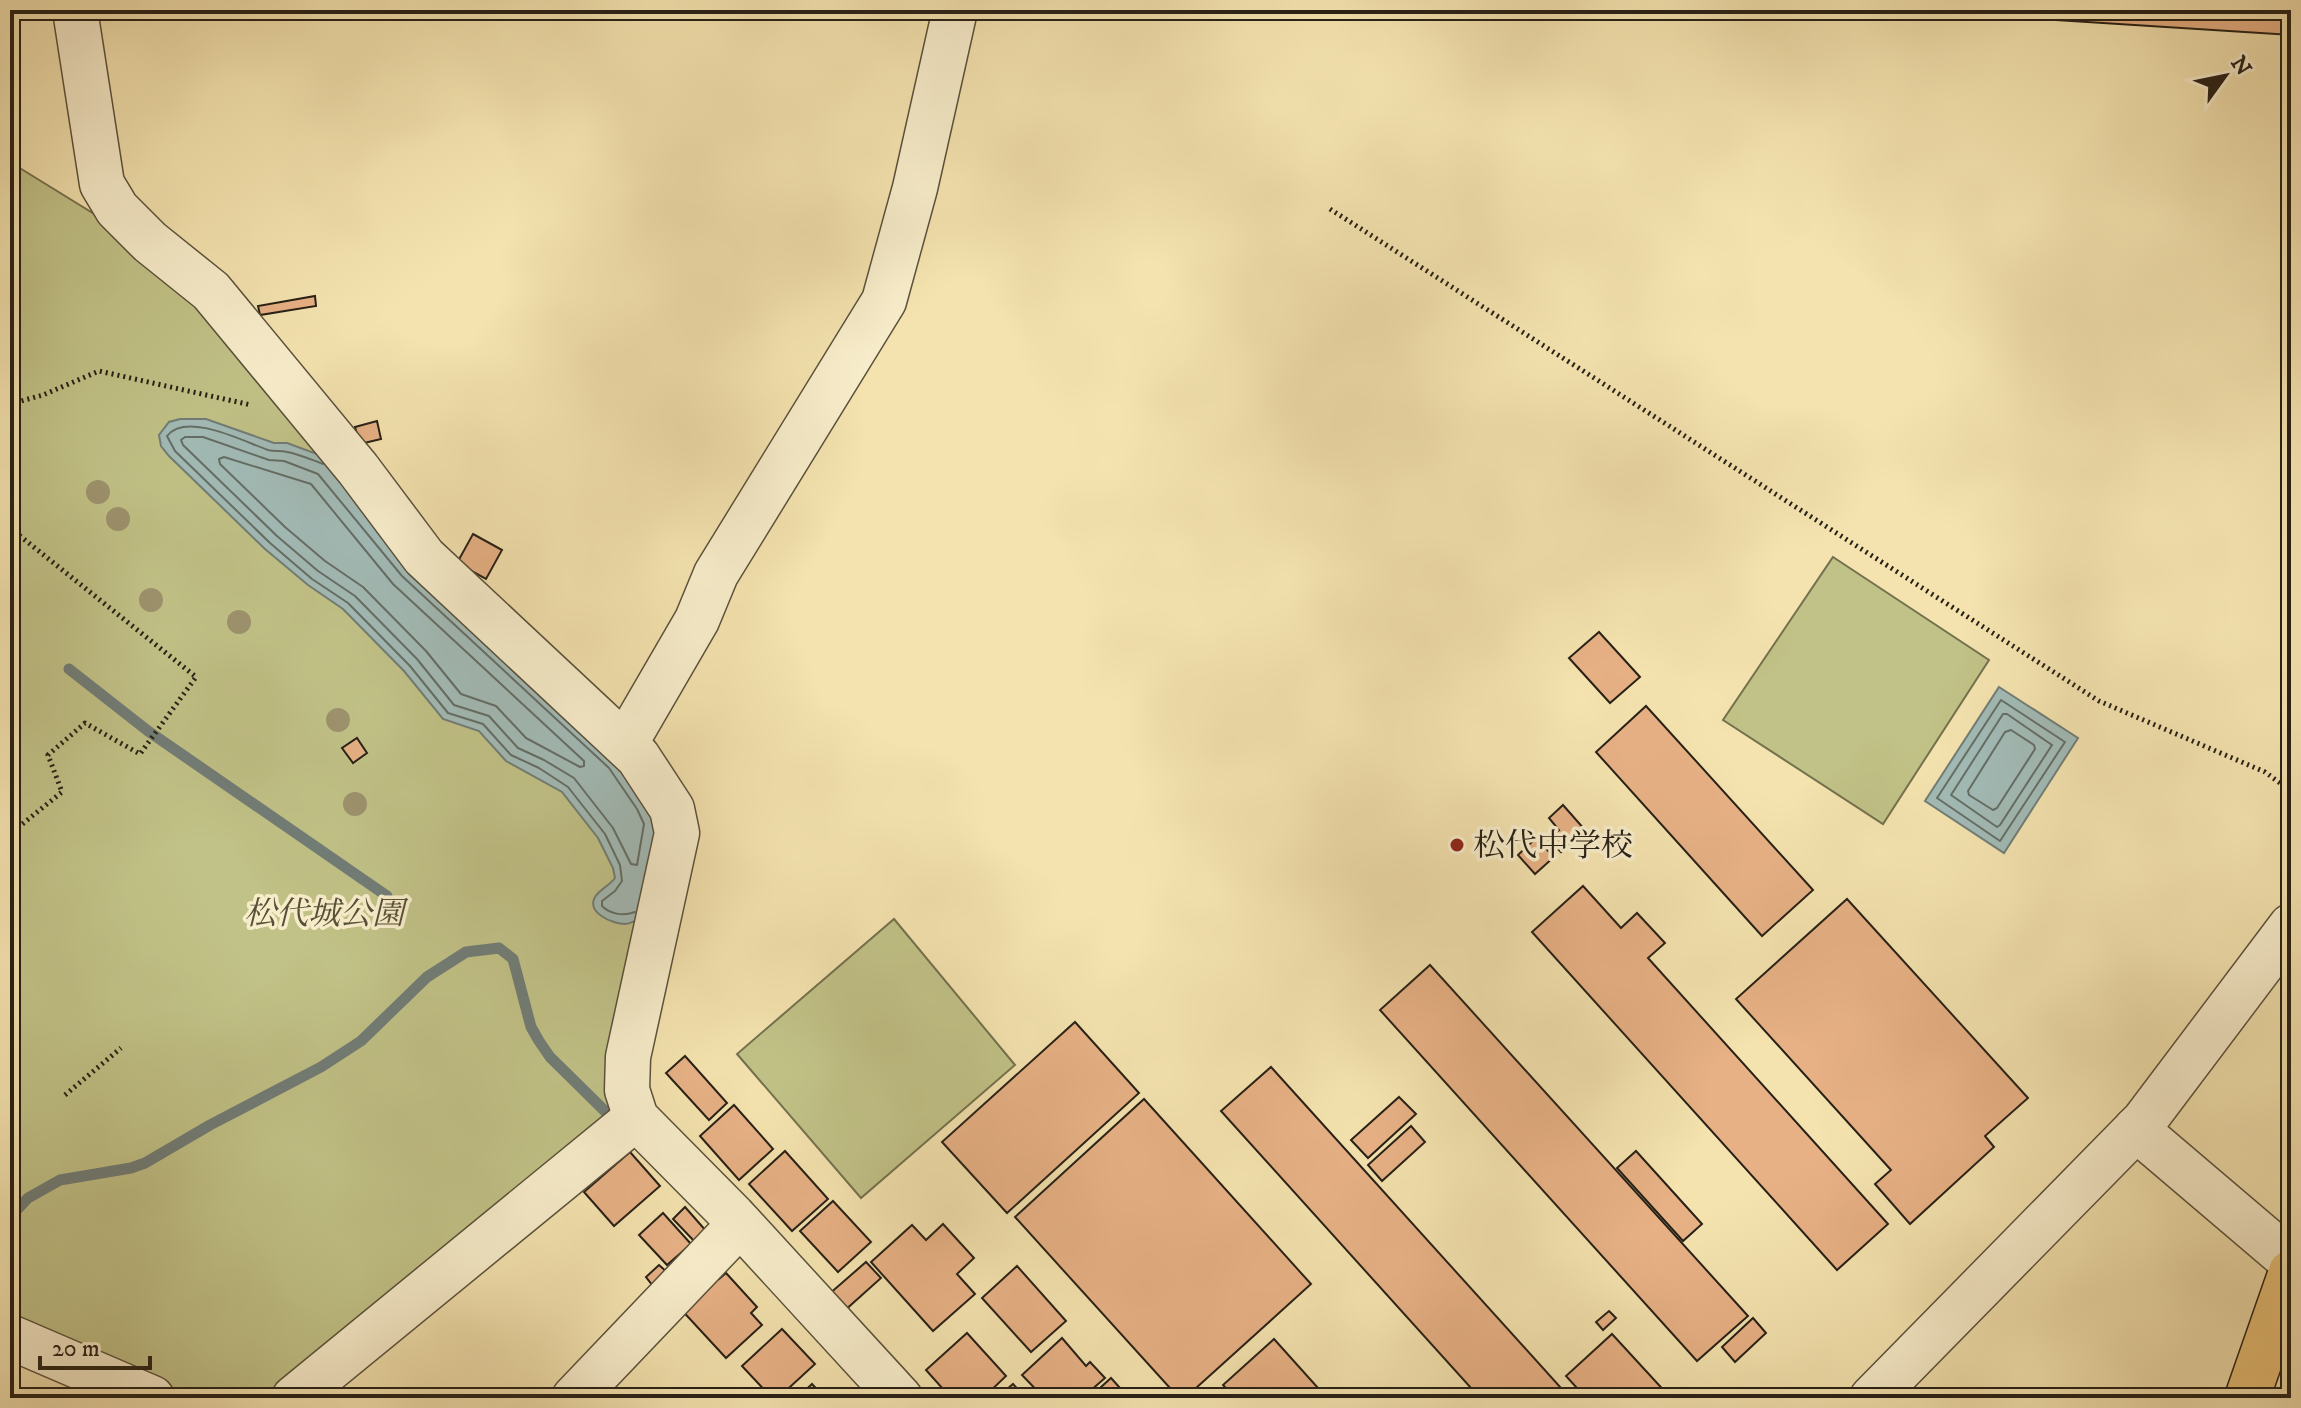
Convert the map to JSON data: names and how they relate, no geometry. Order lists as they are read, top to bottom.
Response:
{
  "parks": ["松代城公園"],
  "places": ["松代中学校"],
  "scale_bar": "20 m",
  "north": "top right"
}
